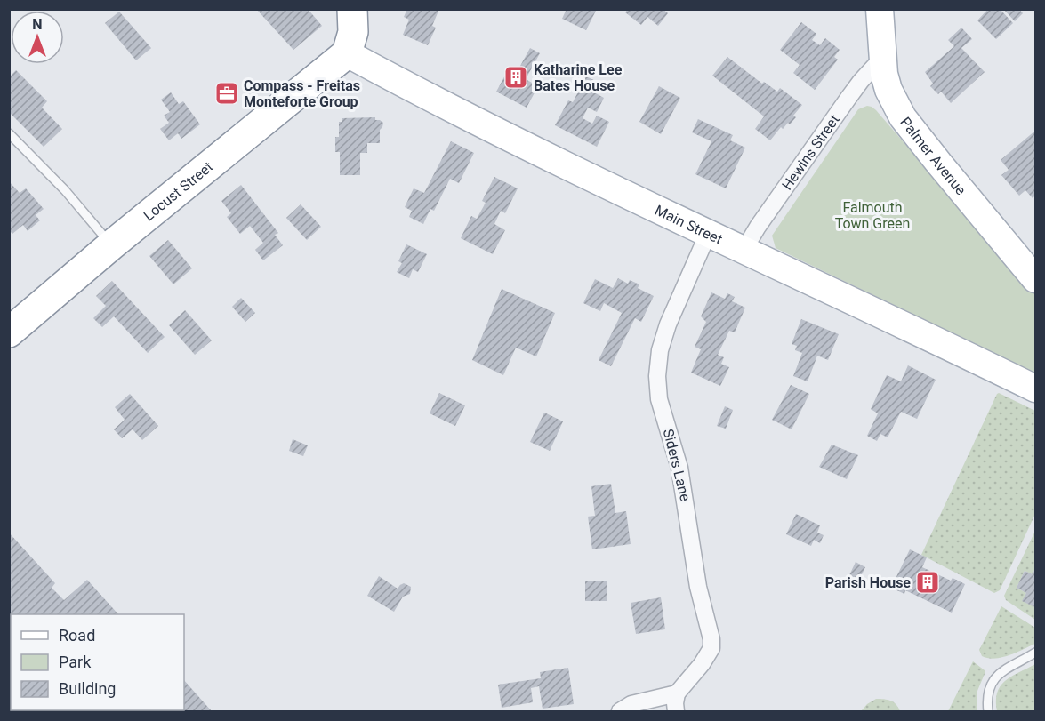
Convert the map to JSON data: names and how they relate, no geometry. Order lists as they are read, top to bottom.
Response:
{
  "streets": {
    "highway": ["Locust Street"],
    "main road": ["Palmer Avenue", "Main Street"],
    "street": ["Hewins Street", "Siders Lane"]
  },
  "crossings": [
    ["Hewins Street", "Palmer Avenue"],
    ["Hewins Street", "Main Street"],
    ["Locust Street", "Main Street"],
    ["Main Street", "Siders Lane"]
  ],
  "parks": ["Falmouth Town Green"],
  "places": {
    "building": ["Katharine Lee Bates House", "Parish House"],
    "office": ["Compass - Freitas Monteforte Group"]
  },
  "legend": ["Road", "Park", "Building"],
  "north": "top"
}
